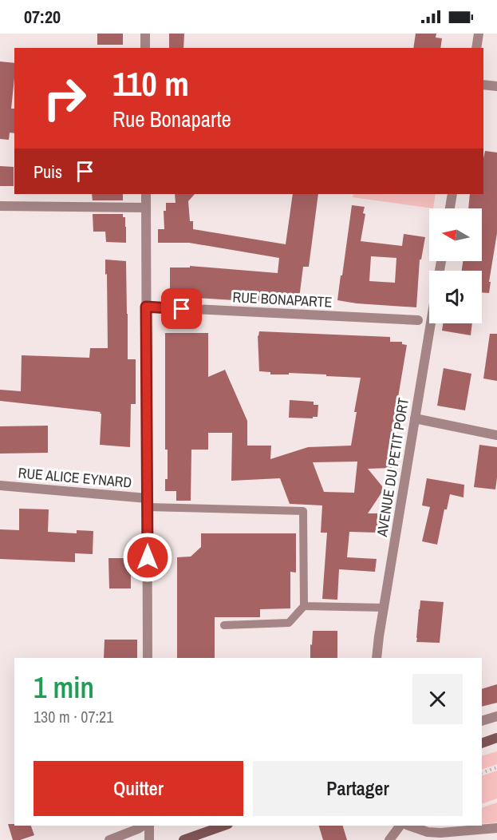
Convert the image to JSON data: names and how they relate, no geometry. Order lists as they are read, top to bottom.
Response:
{
  "streets": {
    "street": ["RUE BONAPARTE", "AVENUE DU PETIT PORT", "RUE ALICE EYNARD"]
  },
  "north": "left",
  "page": {
    "status": "07:20",
    "turn": ["110 m", "Rue Bonaparte"],
    "then": "Puis",
    "heading": ["1 min", "130 m · 07:21"],
    "buttons": ["Quitter", "Partager"]
  }
}
